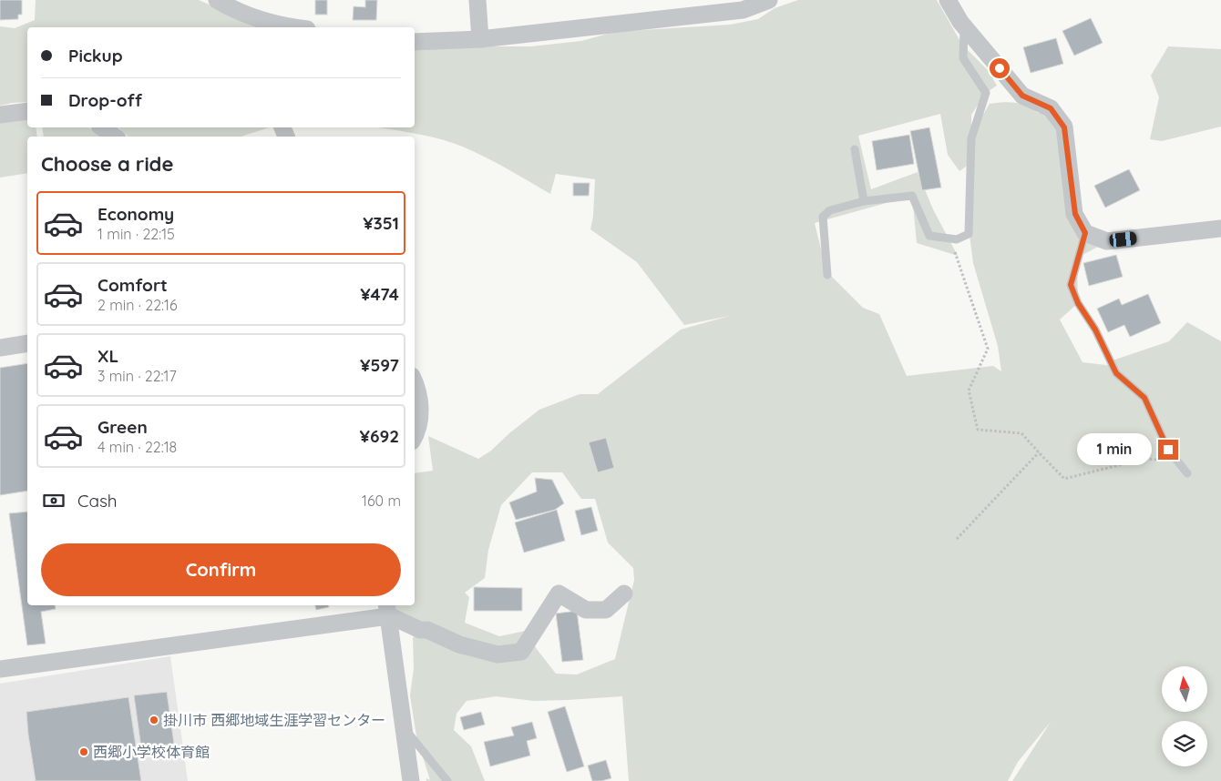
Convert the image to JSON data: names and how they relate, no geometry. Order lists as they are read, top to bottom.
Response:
{
  "places": ["掛川市 西郷地域生涯学習センター", "西郷小学校体育館"],
  "north": "top",
  "page": {
    "banner": ["Pickup", "Drop-off"],
    "heading": "Choose a ride",
    "list": [
      {
        "name": "Economy",
        "note": "1 min · 22:15",
        "value": "¥351"
      },
      {
        "name": "Comfort",
        "note": "2 min · 22:16",
        "value": "¥474"
      },
      {
        "name": "XL",
        "note": "3 min · 22:17",
        "value": "¥597"
      },
      {
        "name": "Green",
        "note": "4 min · 22:18",
        "value": "¥692"
      }
    ],
    "bubble": "1 min",
    "pay": ["Cash", "160 m"],
    "buttons": "Confirm"
  }
}
